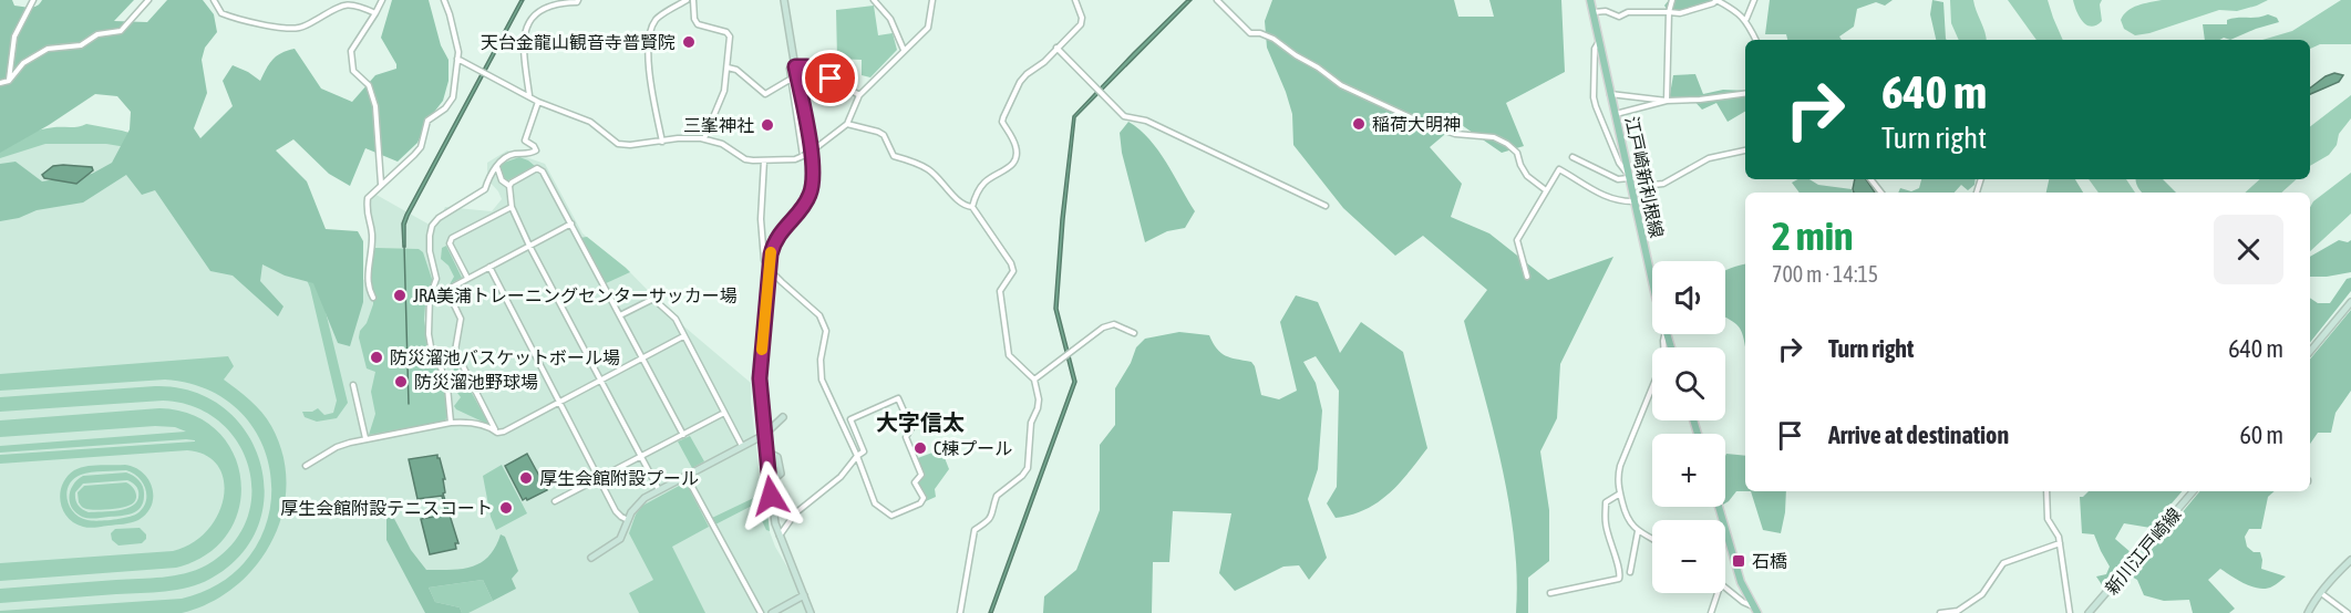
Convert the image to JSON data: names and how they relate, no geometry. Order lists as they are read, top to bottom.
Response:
{
  "streets": {
    "main road": ["江戸崎新利根線"],
    "street": ["新川江戸崎線"]
  },
  "districts": ["大字信太"],
  "places": {
    "other": [
      "天台金龍山観音寺普賢院",
      "稲荷大明神",
      "三峯神社",
      "JRA美浦トレーニングセンターサッカー場",
      "防災溜池バスケットボール場",
      "防災溜池野球場",
      "C棟プール",
      "厚生会館附設プール",
      "厚生会館附設テニスコート"
    ],
    "transit": ["石橋"]
  },
  "page": {
    "turn": ["640 m", "Turn right"],
    "heading": ["2 min", "700 m · 14:15"],
    "map_buttons": ["+", "−"],
    "list": [
      {
        "name": "Turn right",
        "value": "640 m"
      },
      {
        "name": "Arrive at destination",
        "value": "60 m"
      }
    ]
  }
}
